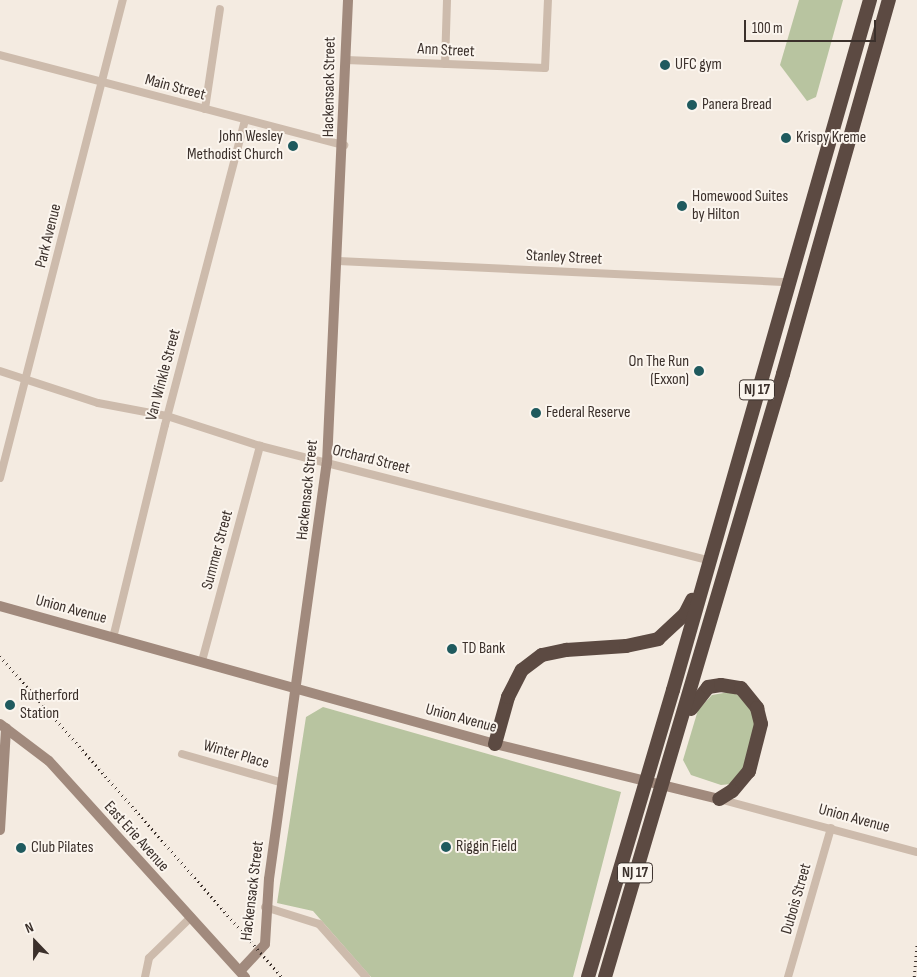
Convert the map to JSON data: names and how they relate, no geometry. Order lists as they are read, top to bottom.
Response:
{
  "streets": {
    "highway": ["NJ 17"],
    "main road": ["Hackensack Street", "Union Avenue", "East Erie Avenue"],
    "street": [
      "Ann Street",
      "Main Street",
      "Park Avenue",
      "Stanley Street",
      "Van Winkle Street",
      "Orchard Street",
      "Summer Street",
      "Winter Place",
      "Dubois Street"
    ]
  },
  "crossings": [
    ["Ann Street", "Hackensack Street"],
    ["Hackensack Street", "Main Street"],
    ["Hackensack Street", "Stanley Street"],
    ["Hackensack Street", "Orchard Street"],
    ["Hackensack Street", "Union Avenue"],
    ["Hackensack Street", "Winter Place"],
    ["Hackensack Street", "East Erie Avenue"],
    ["Main Street", "Park Avenue"],
    ["Main Street", "Van Winkle Street"],
    ["Park Avenue", "Orchard Street"],
    ["Stanley Street", "NJ 17"],
    ["Van Winkle Street", "Orchard Street"],
    ["Van Winkle Street", "Union Avenue"],
    ["NJ 17", "Orchard Street"],
    ["NJ 17", "Union Avenue"],
    ["Orchard Street", "Summer Street"],
    ["Summer Street", "Union Avenue"],
    ["Union Avenue", "Dubois Street"]
  ],
  "places": [
    "UFC gym",
    "Panera Bread",
    "Krispy Kreme",
    "John Wesley Methodist Church",
    "Homewood Suites by Hilton",
    "On The Run (Exxon)",
    "Federal Reserve",
    "TD Bank",
    "Rutherford Station",
    "Riggin Field",
    "Club Pilates"
  ],
  "scale_bar": "100 m",
  "north": "top"
}
